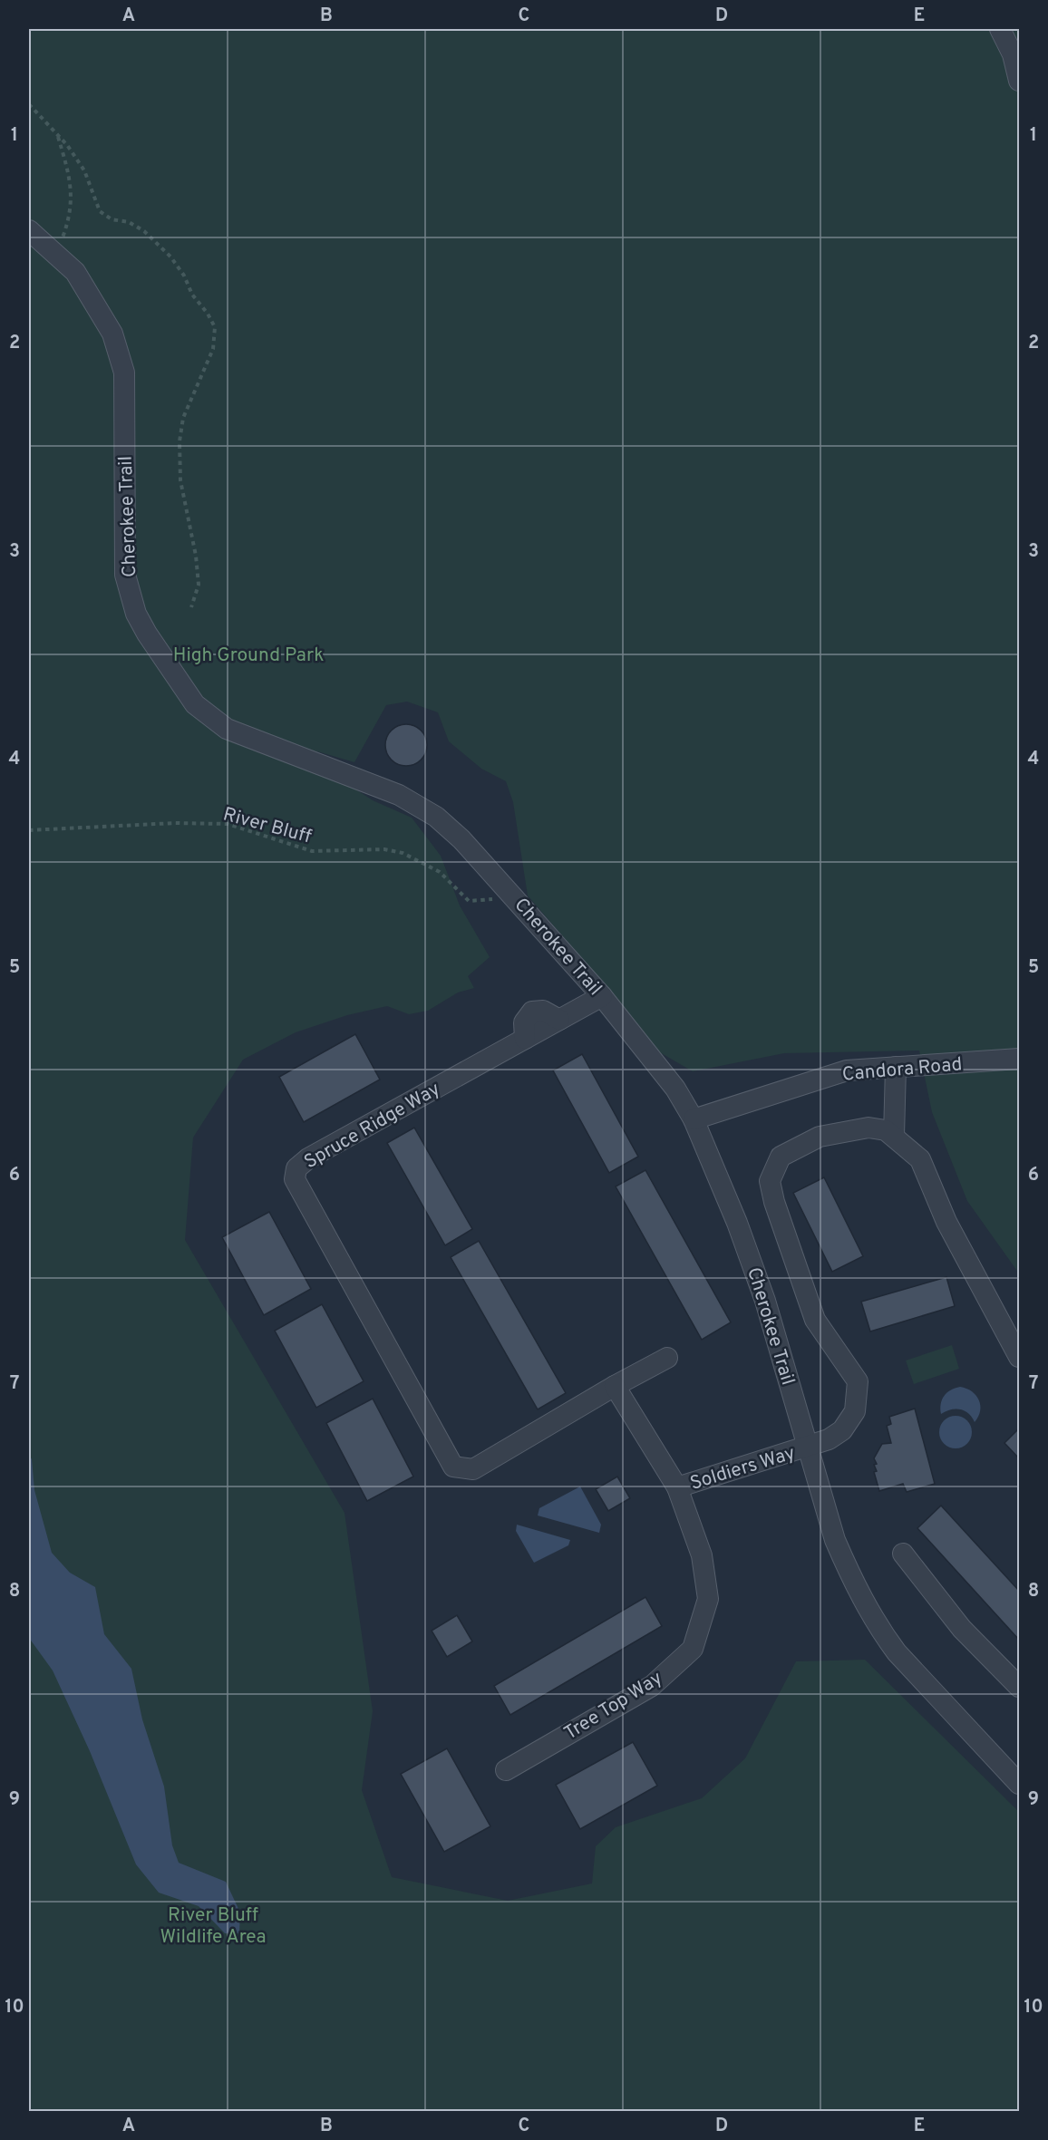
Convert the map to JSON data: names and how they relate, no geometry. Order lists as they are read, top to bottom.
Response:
{
  "streets": {
    "street": [
      "Cherokee Trail",
      "Candora Road",
      "Spruce Ridge Way",
      "Soldiers Way",
      "Tree Top Way"
    ],
    "path": ["River Bluff"]
  },
  "crossings": [
    ["Cherokee Trail", "River Bluff"],
    ["Cherokee Trail", "Candora Road"],
    ["Cherokee Trail", "Spruce Ridge Way"],
    ["Cherokee Trail", "Soldiers Way"],
    ["Spruce Ridge Way", "Tree Top Way"],
    ["Soldiers Way", "Tree Top Way"]
  ],
  "parks": ["High Ground Park", "River Bluff Wildlife Area"],
  "grid": {
    "columns": [
      "A",
      "B",
      "C",
      "D",
      "E"
    ],
    "rows": [
      "1",
      "2",
      "3",
      "4",
      "5",
      "6",
      "7",
      "8",
      "9",
      "10"
    ]
  }
}
